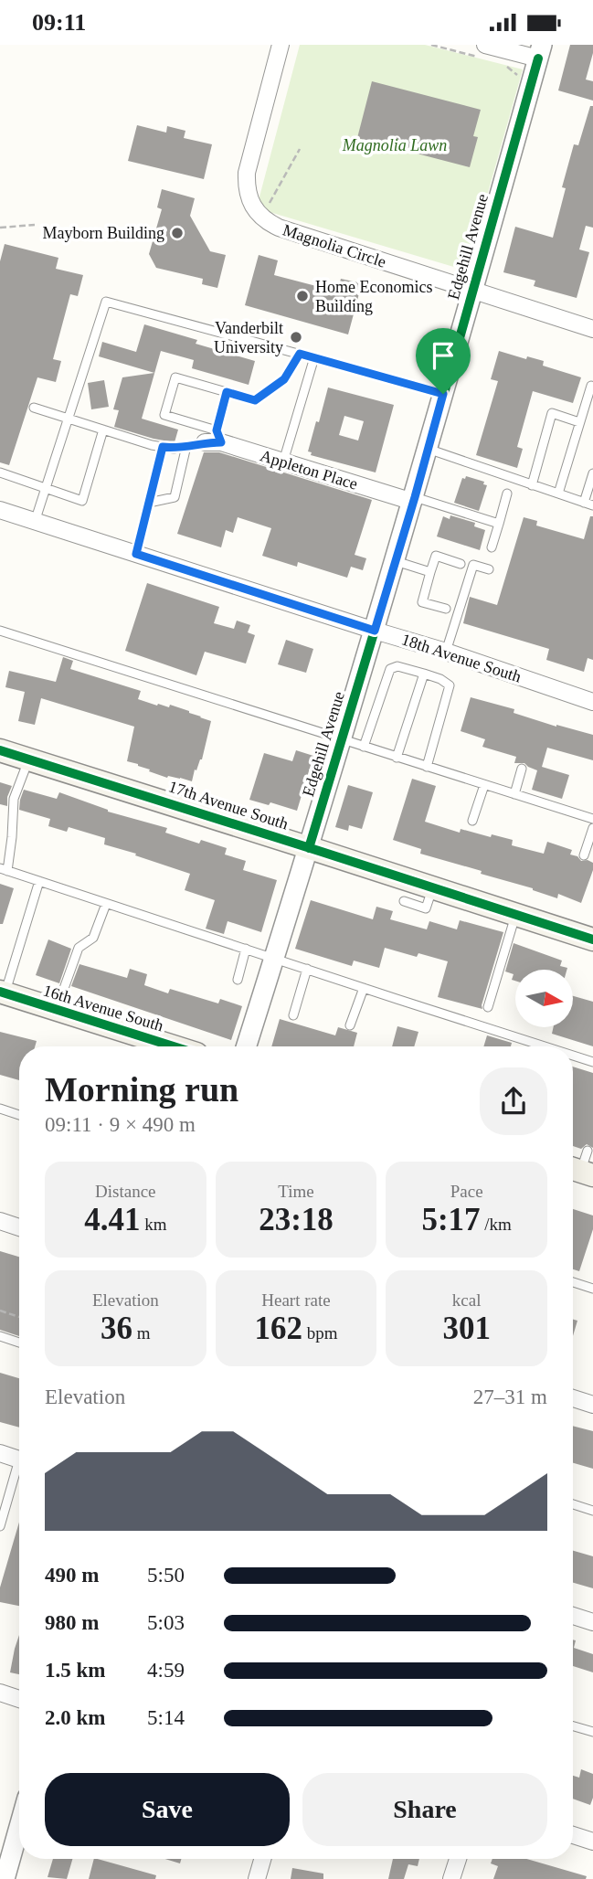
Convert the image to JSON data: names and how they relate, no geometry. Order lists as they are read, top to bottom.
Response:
{
  "streets": {
    "main road": ["17th Avenue South", "16th Avenue South"],
    "street": [
      "Magnolia Circle",
      "Edgehill Avenue",
      "Appleton Place",
      "18th Avenue South"
    ]
  },
  "crossings": [
    ["Magnolia Circle", "Edgehill Avenue"],
    ["Edgehill Avenue", "Appleton Place"],
    ["Edgehill Avenue", "18th Avenue South"],
    ["Edgehill Avenue", "17th Avenue South"]
  ],
  "parks": ["Magnolia Lawn"],
  "places": ["Mayborn Building", "Home Economics Building", "Vanderbilt University"],
  "north": "right",
  "page": {
    "status": "09:11",
    "heading": ["Morning run", "09:11 · 9 × 490 m"],
    "stats": [
      ["Distance", "4.41 km"],
      ["Time", "23:18"],
      ["Pace", "5:17 /km"],
      ["Elevation", "36 m"],
      ["Heart rate", "162 bpm"],
      ["kcal", "301"]
    ],
    "chart": ["Elevation", "27–31 m"],
    "list": [
      {
        "name": "490 m",
        "note": "5:50"
      },
      {
        "name": "980 m",
        "note": "5:03"
      },
      {
        "name": "1.5 km",
        "note": "4:59"
      },
      {
        "name": "2.0 km",
        "note": "5:14"
      }
    ],
    "buttons": ["Save", "Share"]
  }
}
